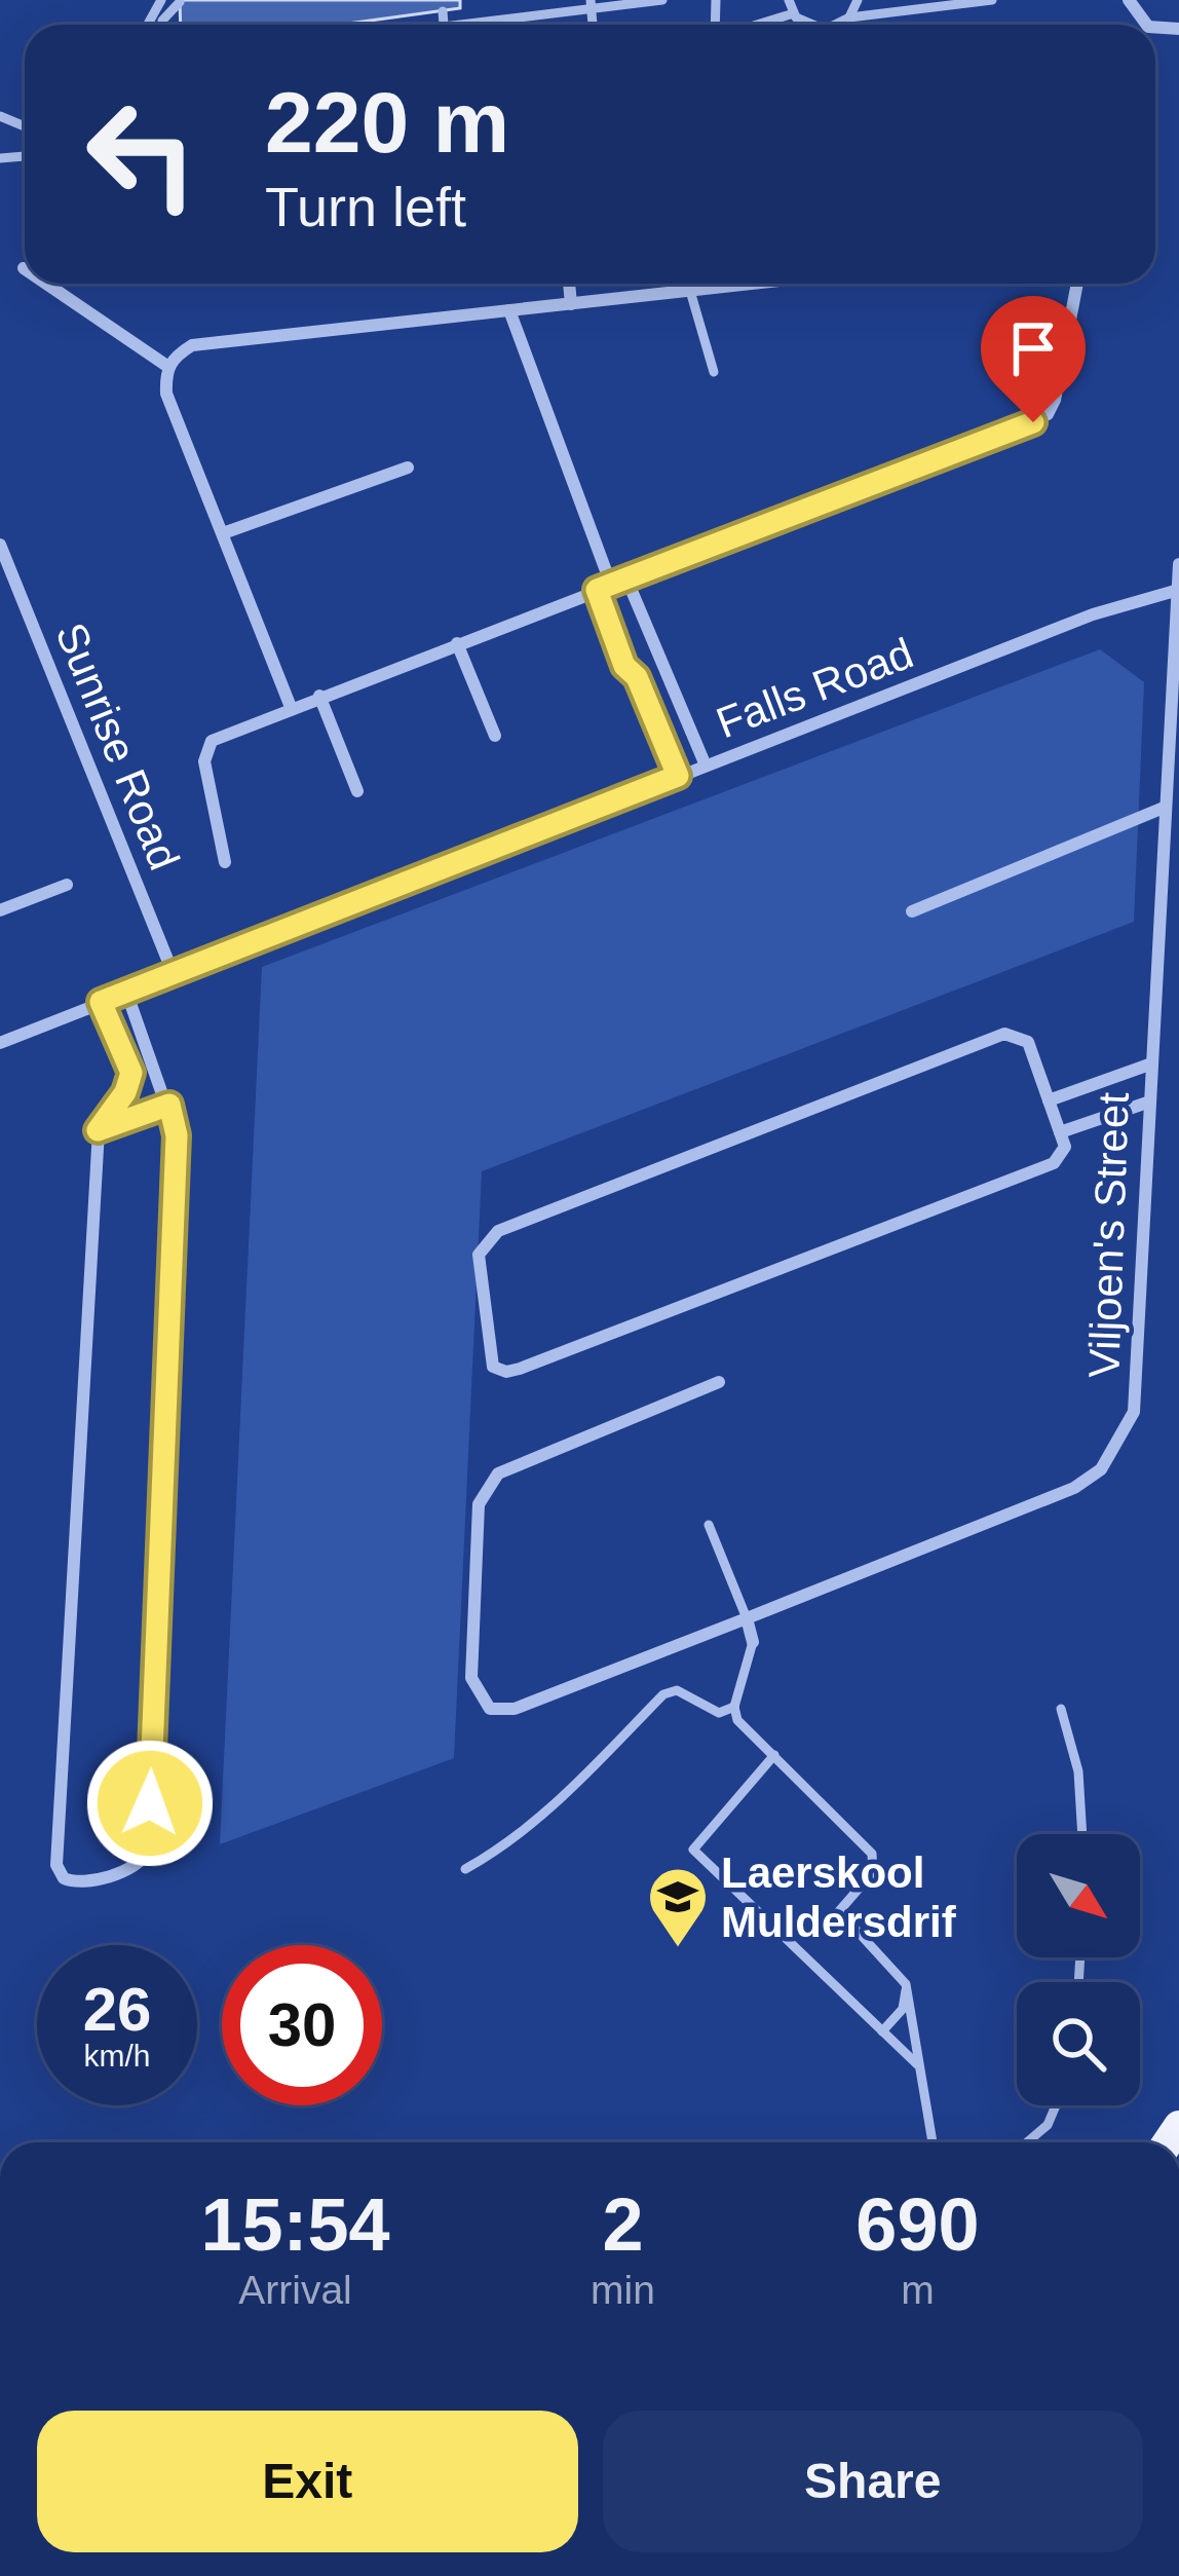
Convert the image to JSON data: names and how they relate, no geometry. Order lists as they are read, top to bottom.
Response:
{
  "streets": {
    "street": ["Falls Road", "Sunrise Road", "Viljoen's Street"]
  },
  "crossings": [
    ["Falls Road", "Sunrise Road"],
    ["Falls Road", "Viljoen's Street"]
  ],
  "places": {
    "school or university": ["Laerskool Muldersdrif"]
  },
  "north": "bottom right",
  "page": {
    "turn": ["220 m", "Turn left"],
    "speed": "26 km/h",
    "limit": "30",
    "eta": [
      "15:54",
      "Arrival",
      "2",
      "min",
      "690",
      "m"
    ],
    "buttons": ["Exit", "Share"]
  }
}
